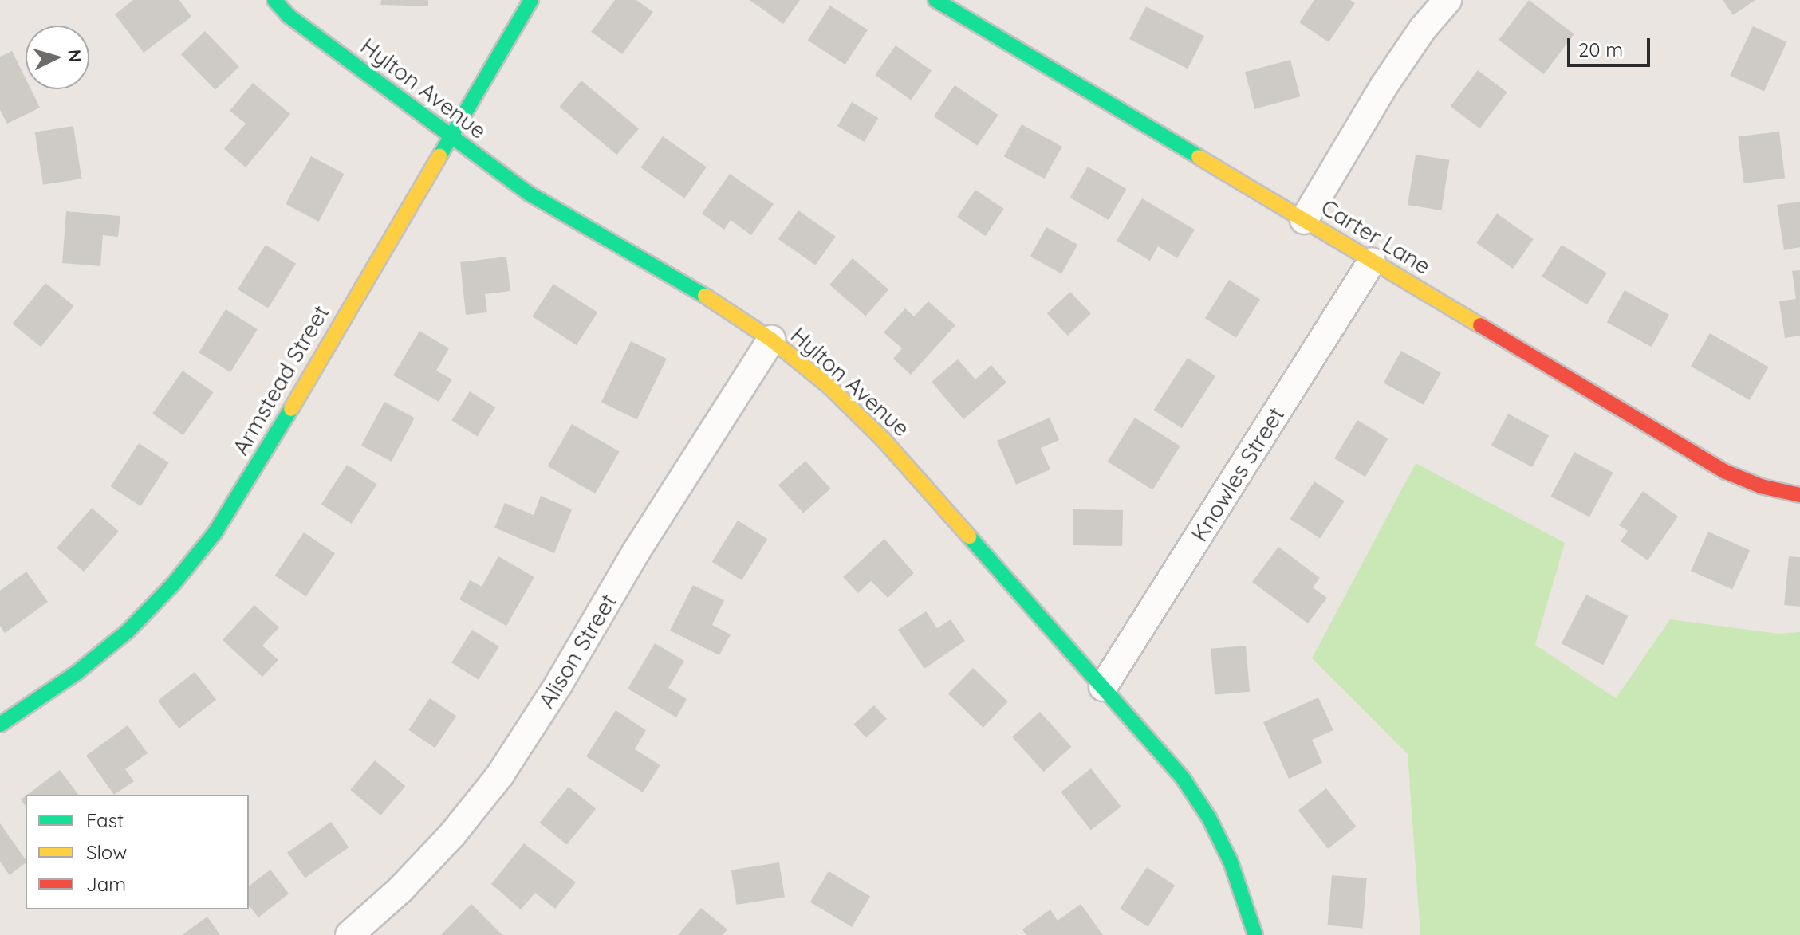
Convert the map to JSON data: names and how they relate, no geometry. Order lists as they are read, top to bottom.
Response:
{
  "streets": {
    "street": [
      "Hylton Avenue",
      "Carter Lane",
      "Armstead Street",
      "Knowles Street",
      "Alison Street"
    ]
  },
  "crossings": [
    ["Hylton Avenue", "Armstead Street"],
    ["Hylton Avenue", "Knowles Street"],
    ["Hylton Avenue", "Alison Street"],
    ["Carter Lane", "Knowles Street"]
  ],
  "legend": ["Fast", "Slow", "Jam"],
  "scale_bar": "20 m",
  "north": "right"
}
